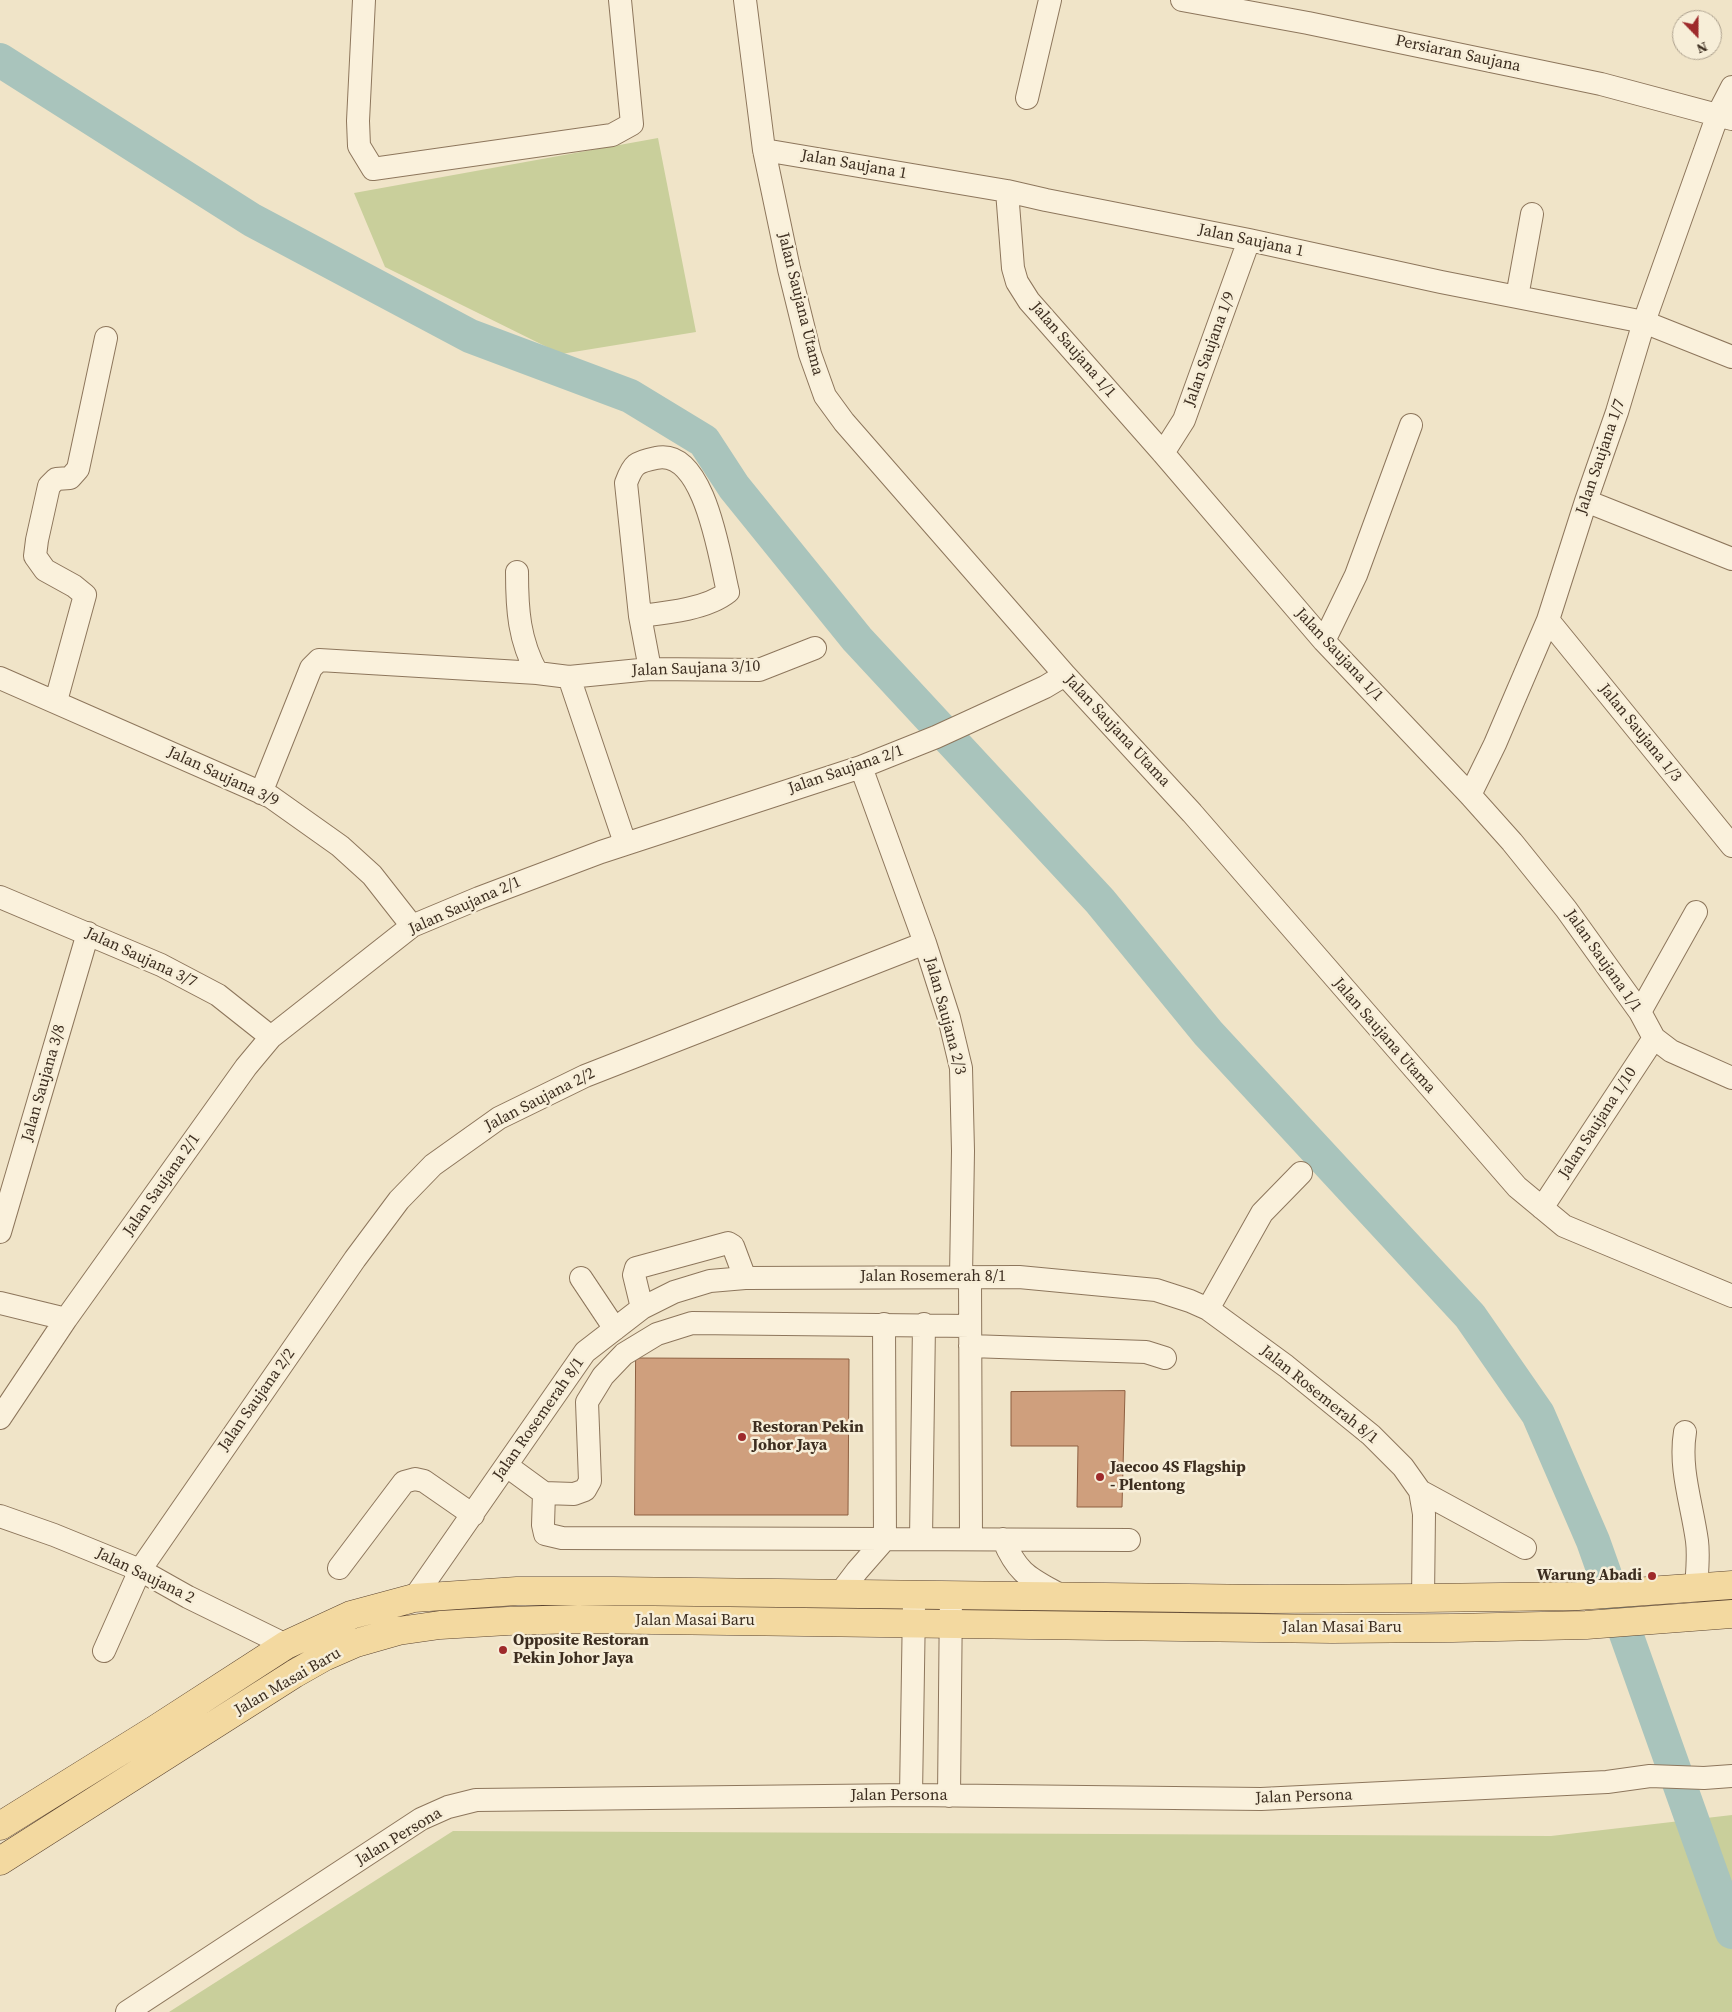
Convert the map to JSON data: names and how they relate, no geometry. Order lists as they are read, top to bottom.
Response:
{
  "streets": {
    "main road": ["Jalan Masai Baru"],
    "street": [
      "Persiaran Saujana",
      "Jalan Saujana 1",
      "Jalan Saujana Utama",
      "Jalan Saujana 1/9",
      "Jalan Saujana 1/1",
      "Jalan Saujana 1/7",
      "Jalan Saujana 3/10",
      "Jalan Saujana 1/3",
      "Jalan Saujana 2/1",
      "Jalan Saujana 3/9",
      "Jalan Saujana 3/7",
      "Jalan Saujana 2/3",
      "Jalan Saujana 3/8",
      "Jalan Saujana 2/2",
      "Jalan Saujana 1/10",
      "Jalan Rosemerah 8/1",
      "Jalan Saujana 2",
      "Jalan Persona"
    ]
  },
  "crossings": [
    ["Persiaran Saujana", "Jalan Saujana 1/7"],
    ["Jalan Saujana 1", "Jalan Saujana Utama"],
    ["Jalan Saujana 1", "Jalan Saujana 1/9"],
    ["Jalan Saujana 1", "Jalan Saujana 1/1"],
    ["Jalan Saujana 1", "Jalan Saujana 1/7"],
    ["Jalan Saujana Utama", "Jalan Saujana 2/1"],
    ["Jalan Saujana Utama", "Jalan Saujana 1/10"],
    ["Jalan Saujana 1/9", "Jalan Saujana 1/1"],
    ["Jalan Saujana 1/1", "Jalan Saujana 1/7"],
    ["Jalan Saujana 1/1", "Jalan Saujana 1/10"],
    ["Jalan Saujana 1/7", "Jalan Saujana 1/3"],
    ["Jalan Saujana 3/10", "Jalan Saujana 3/9"],
    ["Jalan Saujana 2/1", "Jalan Saujana 3/9"],
    ["Jalan Saujana 2/1", "Jalan Saujana 3/7"],
    ["Jalan Saujana 2/1", "Jalan Saujana 2/3"],
    ["Jalan Saujana 3/7", "Jalan Saujana 3/8"],
    ["Jalan Saujana 2/3", "Jalan Saujana 2/2"],
    ["Jalan Saujana 2/3", "Jalan Rosemerah 8/1"],
    ["Jalan Saujana 2/2", "Jalan Saujana 2"],
    ["Jalan Rosemerah 8/1", "Jalan Masai Baru"],
    ["Jalan Saujana 2", "Jalan Masai Baru"]
  ],
  "places": [
    "Restoran Pekin Johor Jaya",
    "Jaecoo 4S Flagship - Plentong",
    "Warung Abadi",
    "Opposite Restoran Pekin Johor Jaya"
  ],
  "north": "bottom"
}
